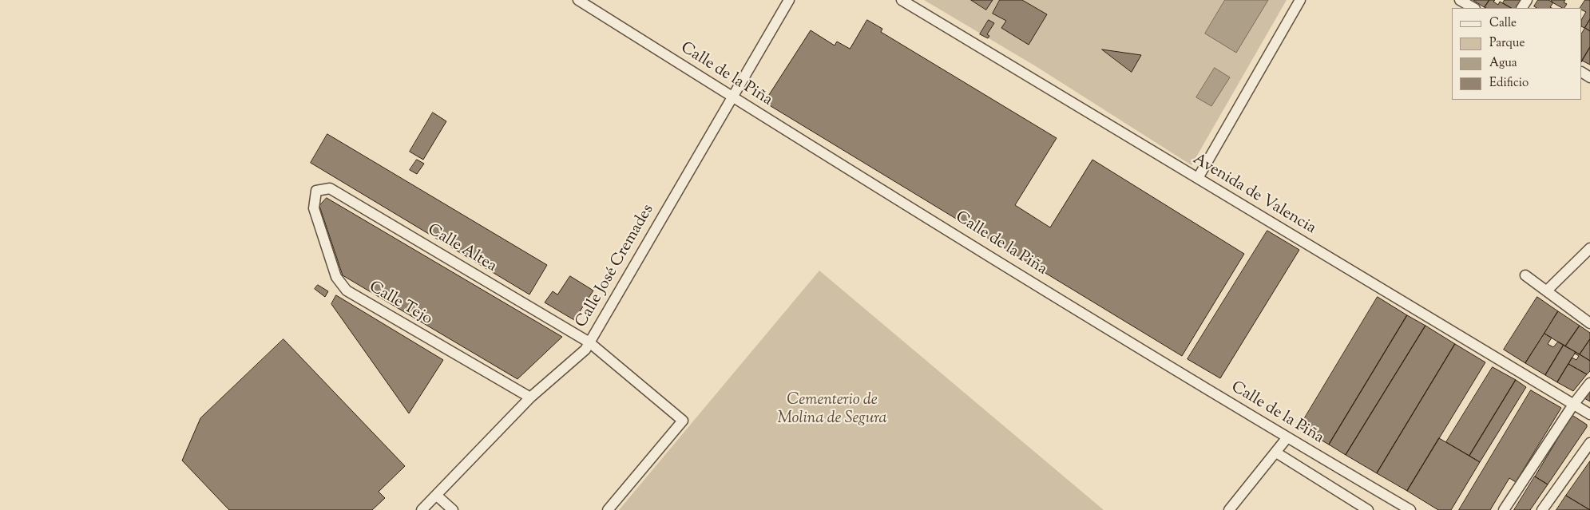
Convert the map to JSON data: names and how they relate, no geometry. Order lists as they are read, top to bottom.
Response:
{
  "streets": {
    "street": [
      "Calle de la Piña",
      "Avenida de Valencia",
      "Calle Altea",
      "Calle José Cremades",
      "Calle Tejo"
    ]
  },
  "crossings": [
    ["Calle de la Piña", "Calle José Cremades"],
    ["Calle Altea", "Calle José Cremades"],
    ["Calle Altea", "Calle Tejo"],
    ["Calle José Cremades", "Calle Tejo"]
  ],
  "parks": ["Cementerio de Molina de Segura"],
  "legend": [
    "Calle",
    "Parque",
    "Agua",
    "Edificio"
  ]
}
